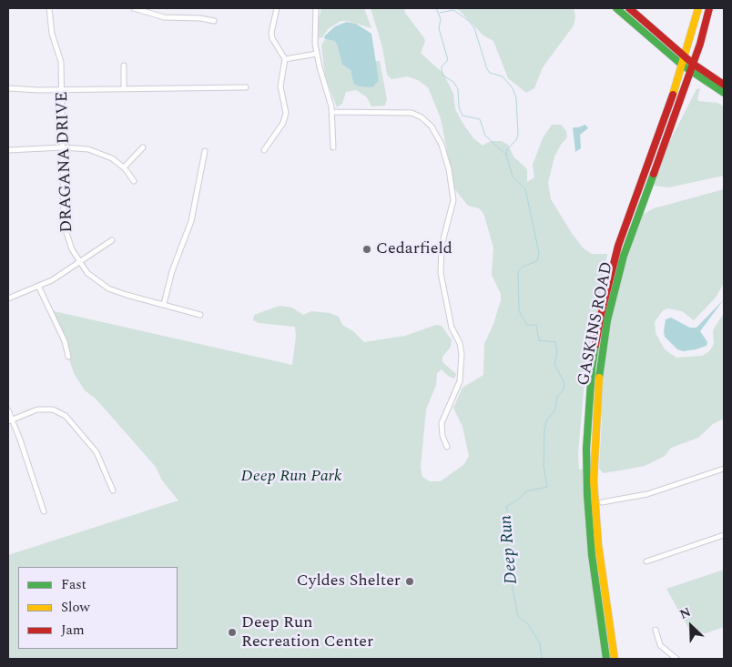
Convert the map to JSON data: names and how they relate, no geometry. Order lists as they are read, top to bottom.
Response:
{
  "streets": {
    "main road": ["GASKINS ROAD"],
    "street": ["DRAGANA DRIVE"]
  },
  "water": ["Deep Run"],
  "parks": ["Deep Run Park"],
  "places": ["Cedarfield", "Cyldes Shelter", "Deep Run Recreation Center"],
  "legend": ["Fast", "Slow", "Jam"],
  "north": "top left"
}
